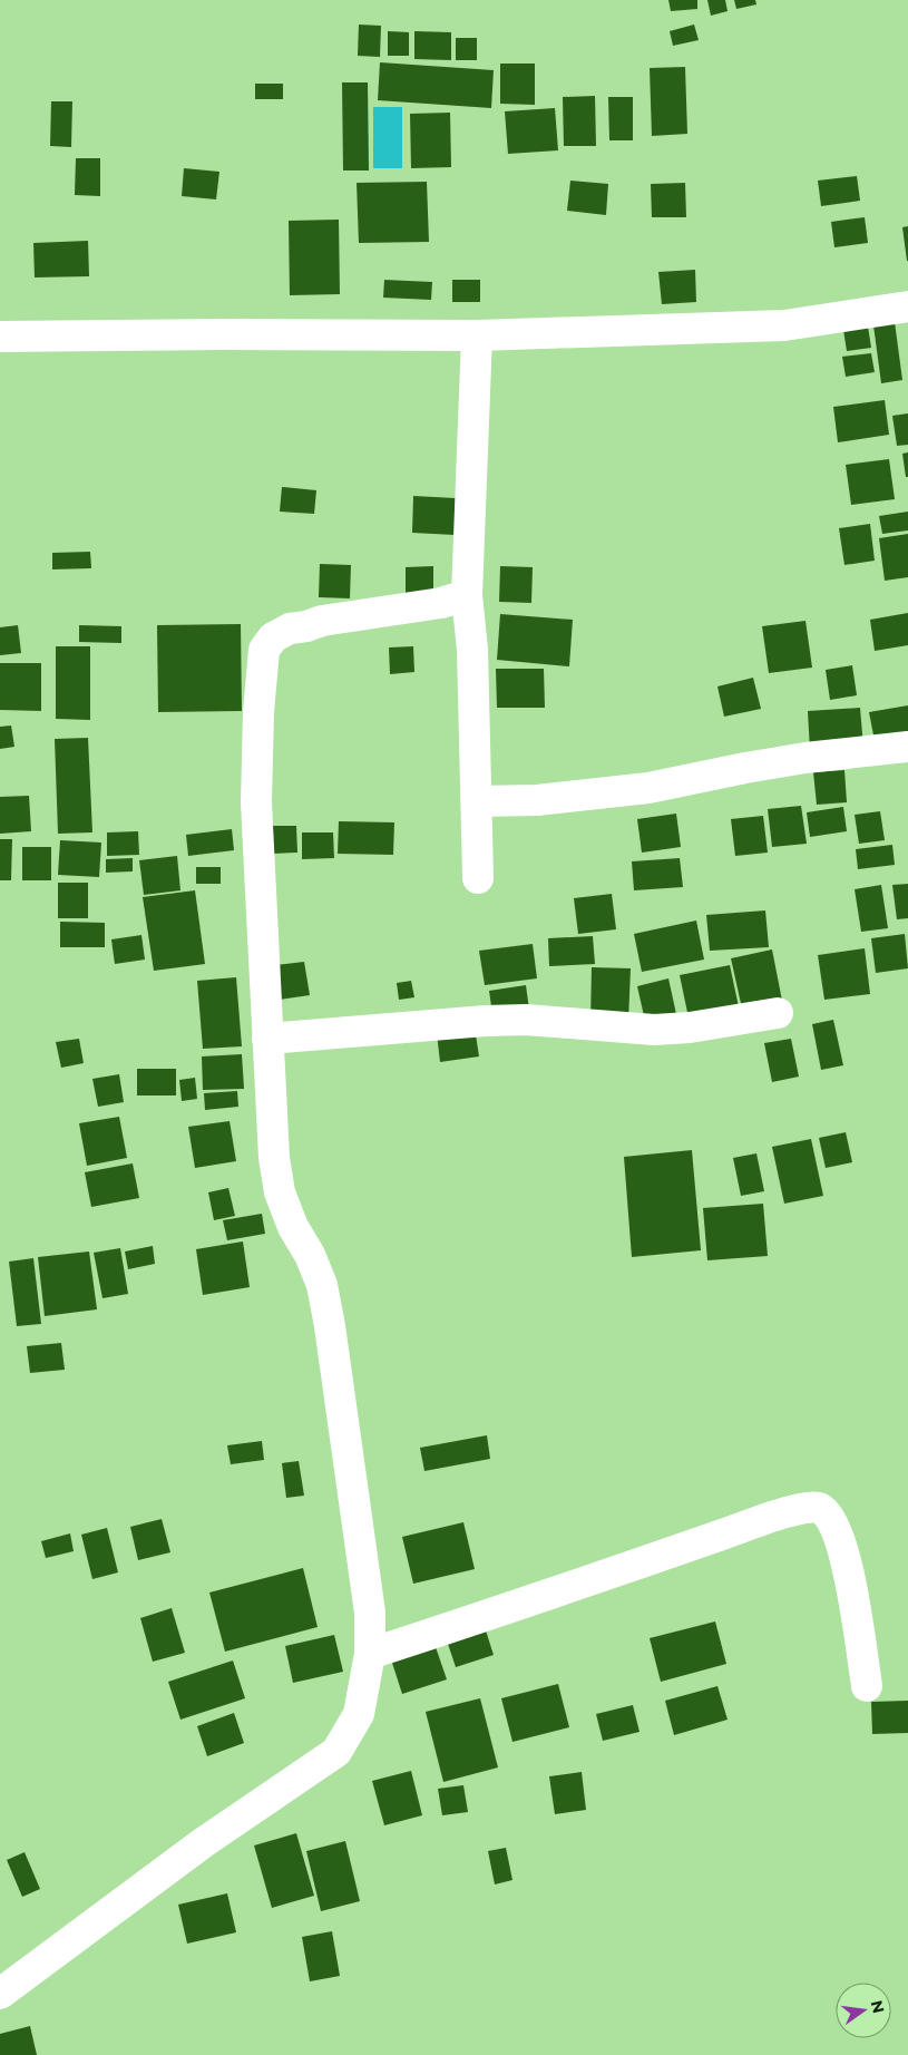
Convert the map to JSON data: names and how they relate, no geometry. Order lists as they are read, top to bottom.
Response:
{
  "north": "right"
}
